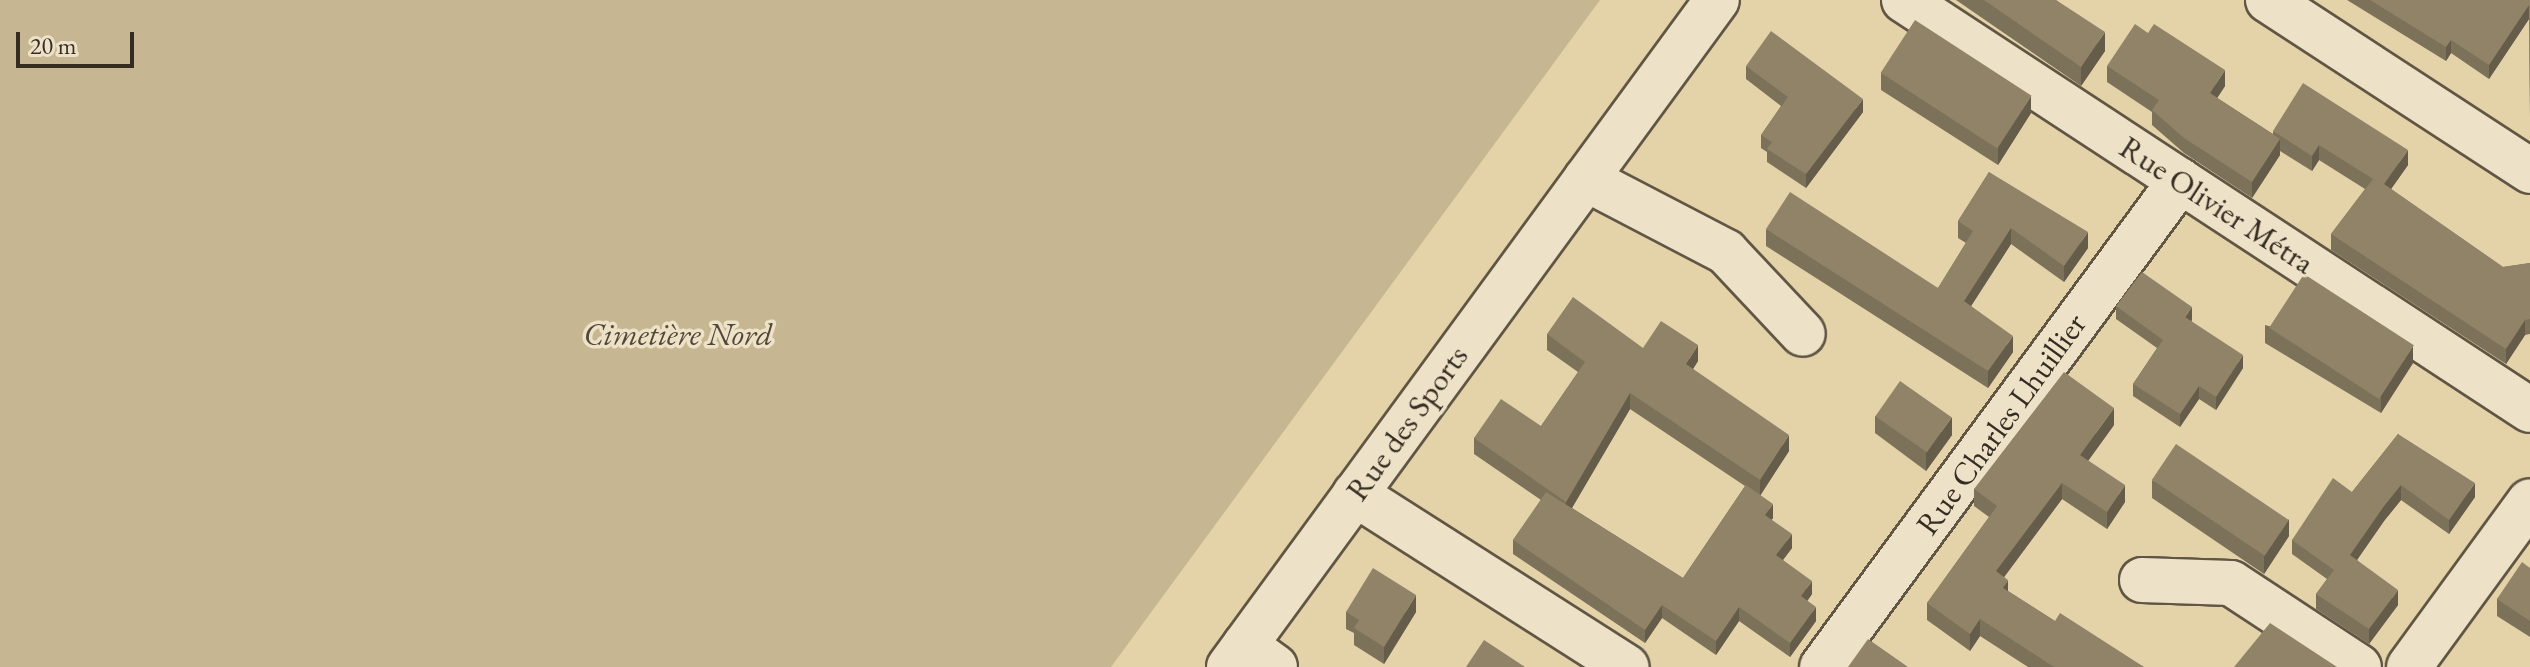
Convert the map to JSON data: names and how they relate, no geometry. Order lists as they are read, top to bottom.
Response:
{
  "streets": {
    "street": ["Rue Olivier Métra", "Rue des Sports", "Rue Charles Lhuillier"]
  },
  "crossings": [
    ["Rue Olivier Métra", "Rue Charles Lhuillier"]
  ],
  "parks": ["Cimetière Nord"],
  "scale_bar": "20 m"
}
